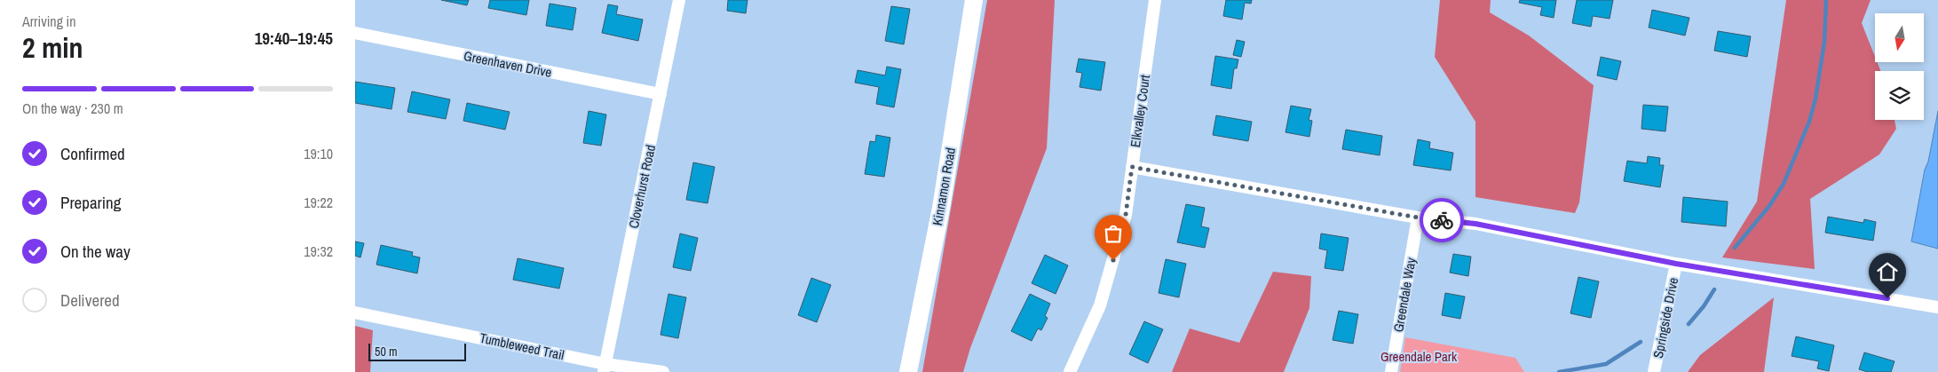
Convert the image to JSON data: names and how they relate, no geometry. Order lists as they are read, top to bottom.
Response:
{
  "streets": {
    "main road": ["Kinnamon Road"],
    "street": [
      "Greenhaven Drive",
      "Elkvalley Court",
      "Cloverhurst Road",
      "Greendale Way",
      "Springside Drive",
      "Tumbleweed Trail"
    ]
  },
  "crossings": [
    ["Greenhaven Drive", "Cloverhurst Road"],
    ["Cloverhurst Road", "Tumbleweed Trail"]
  ],
  "parks": ["Greendale Park"],
  "scale_bar": "50 m",
  "north": "bottom",
  "page": {
    "heading": ["2 min", "Arriving in", "19:40–19:45"],
    "bar": "On the way · 230 m",
    "list": [
      ["Confirmed", "19:10"],
      ["Preparing", "19:22"],
      ["On the way", "19:32"],
      "Delivered"
    ],
    "scale": "50 m"
  }
}
